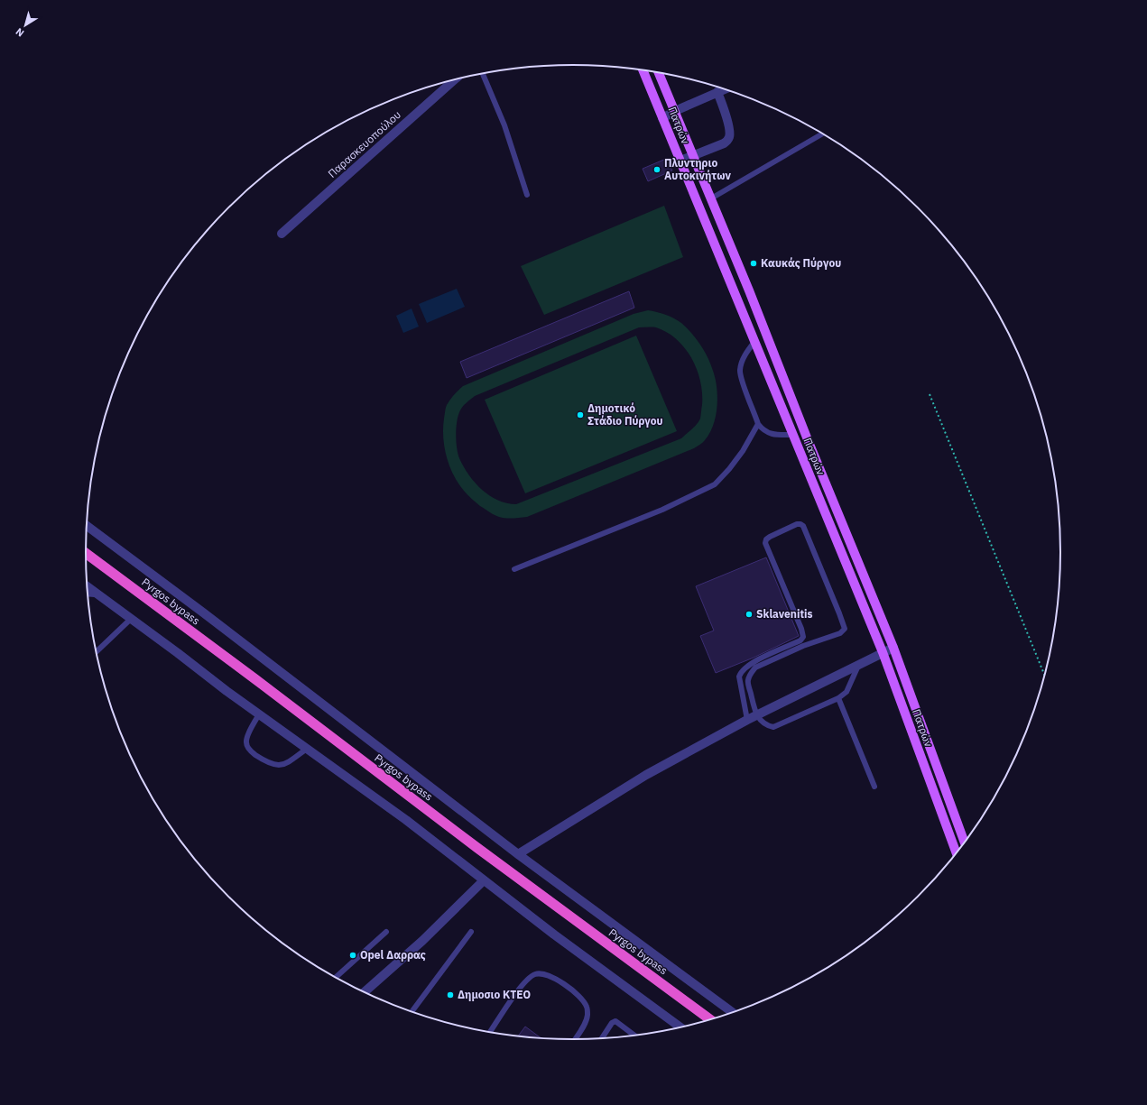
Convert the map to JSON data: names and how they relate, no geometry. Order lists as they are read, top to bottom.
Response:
{
  "streets": {
    "highway": ["Pyrgos bypass"],
    "main road": ["Πατρών"],
    "street": ["Παρασκευοπούλου"]
  },
  "places": [
    "Πλυντηριο Αυτοκινήτων",
    "Καυκάς Πύργου",
    "Δημοτικό Στάδιο Πύργου",
    "Sklavenitis",
    "Opel Δαρρας",
    "Δημοσιο ΚΤΕΟ"
  ],
  "north": "bottom left"
}
